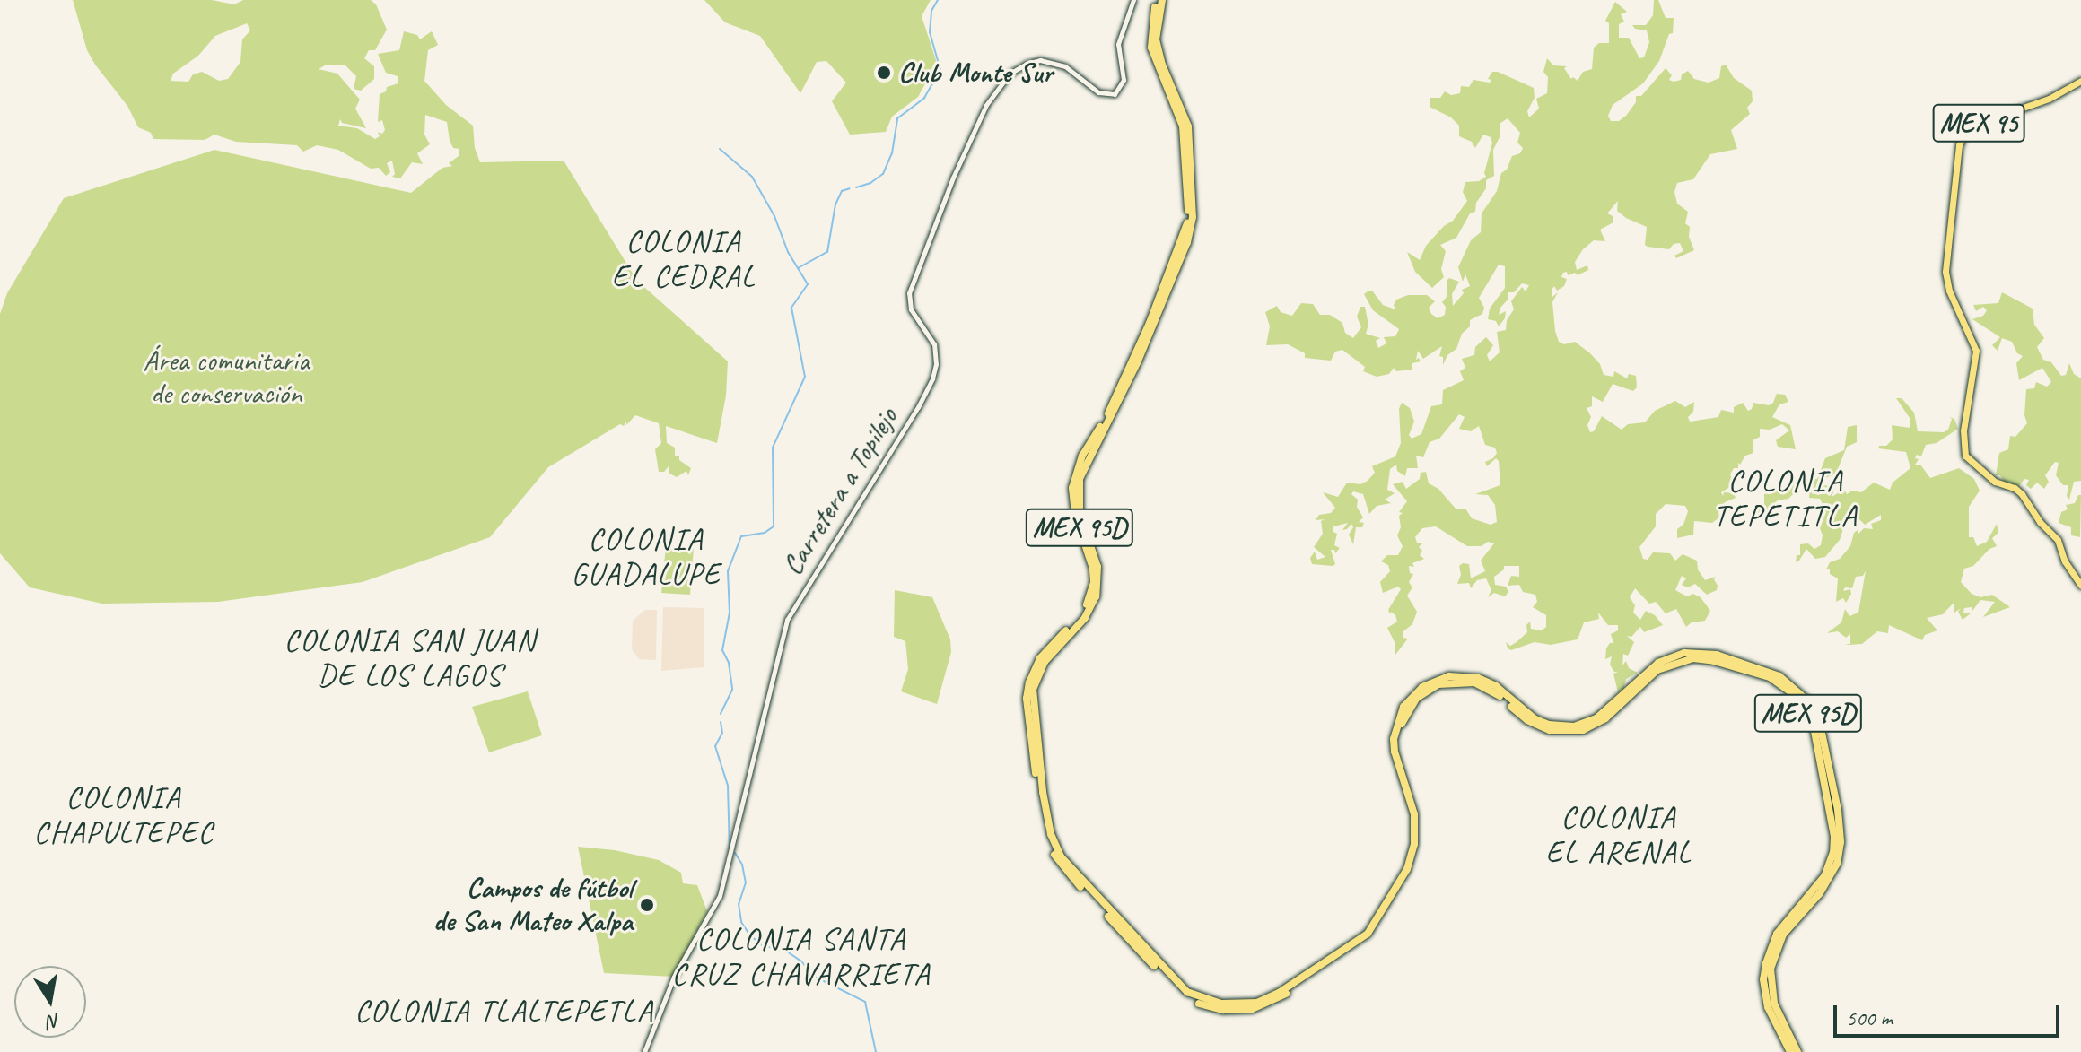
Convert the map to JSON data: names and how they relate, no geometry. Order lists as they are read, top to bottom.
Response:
{
  "streets": {
    "highway": ["MEX 95D"],
    "main road": ["MEX 95", "Carretera a Topilejo"]
  },
  "districts": [
    "COLONIA EL CEDRAL",
    "COLONIA TEPETITLA",
    "COLONIA GUADALUPE",
    "COLONIA SAN JUAN DE LOS LAGOS",
    "COLONIA CHAPULTEPEC",
    "COLONIA EL ARENAL",
    "COLONIA SANTA CRUZ CHAVARRIETA",
    "COLONIA TLALTEPETLA"
  ],
  "parks": ["Área comunitaria de conservación"],
  "places": ["Club Monte Sur", "Campos de fútbol de San Mateo Xalpa"],
  "scale_bar": "500 m",
  "north": "bottom"
}
